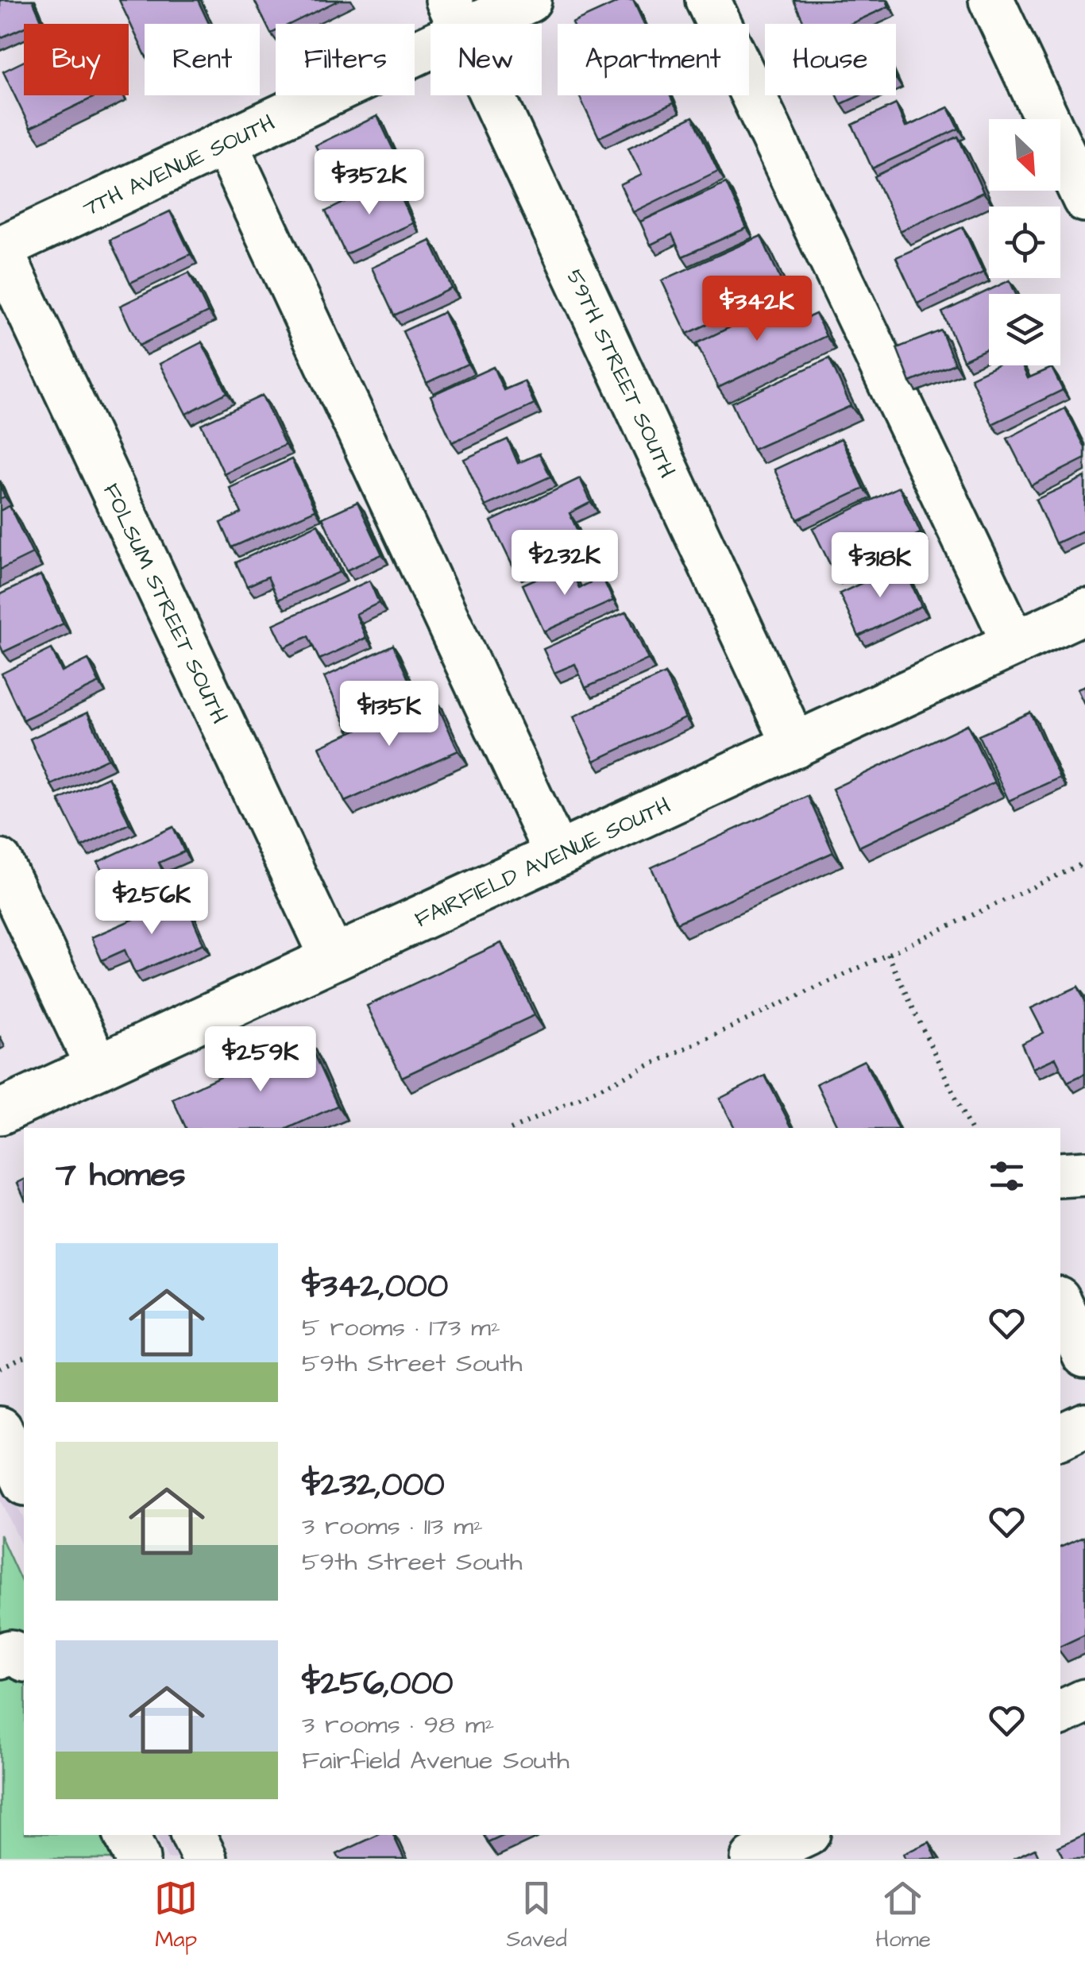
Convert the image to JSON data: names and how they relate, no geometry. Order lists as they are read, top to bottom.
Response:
{
  "streets": {
    "street": [
      "7TH AVENUE SOUTH",
      "59TH STREET SOUTH",
      "FOLSUM STREET SOUTH",
      "FAIRFIELD AVENUE SOUTH"
    ]
  },
  "crossings": [
    ["7TH AVENUE SOUTH", "59TH STREET SOUTH"],
    ["7TH AVENUE SOUTH", "FOLSUM STREET SOUTH"],
    ["59TH STREET SOUTH", "FAIRFIELD AVENUE SOUTH"],
    ["FOLSUM STREET SOUTH", "FAIRFIELD AVENUE SOUTH"]
  ],
  "north": "bottom right",
  "page": {
    "chip": [
      "Buy",
      "Rent",
      "Filters",
      "New",
      "Apartment",
      "House"
    ],
    "price": [
      "$352K",
      "$342K",
      "$232K",
      "$318K",
      "$135K",
      "$256K",
      "$259K"
    ],
    "heading": "7 homes",
    "list": [
      {
        "name": "$342,000",
        "note": "5 rooms · 173 m² · 59th Street South"
      },
      {
        "name": "$232,000",
        "note": "3 rooms · 113 m² · 59th Street South"
      },
      {
        "name": "$256,000",
        "note": "3 rooms · 98 m² · Fairfield Avenue South"
      }
    ],
    "tabs": ["Map", "Saved", "Home"]
  }
}
